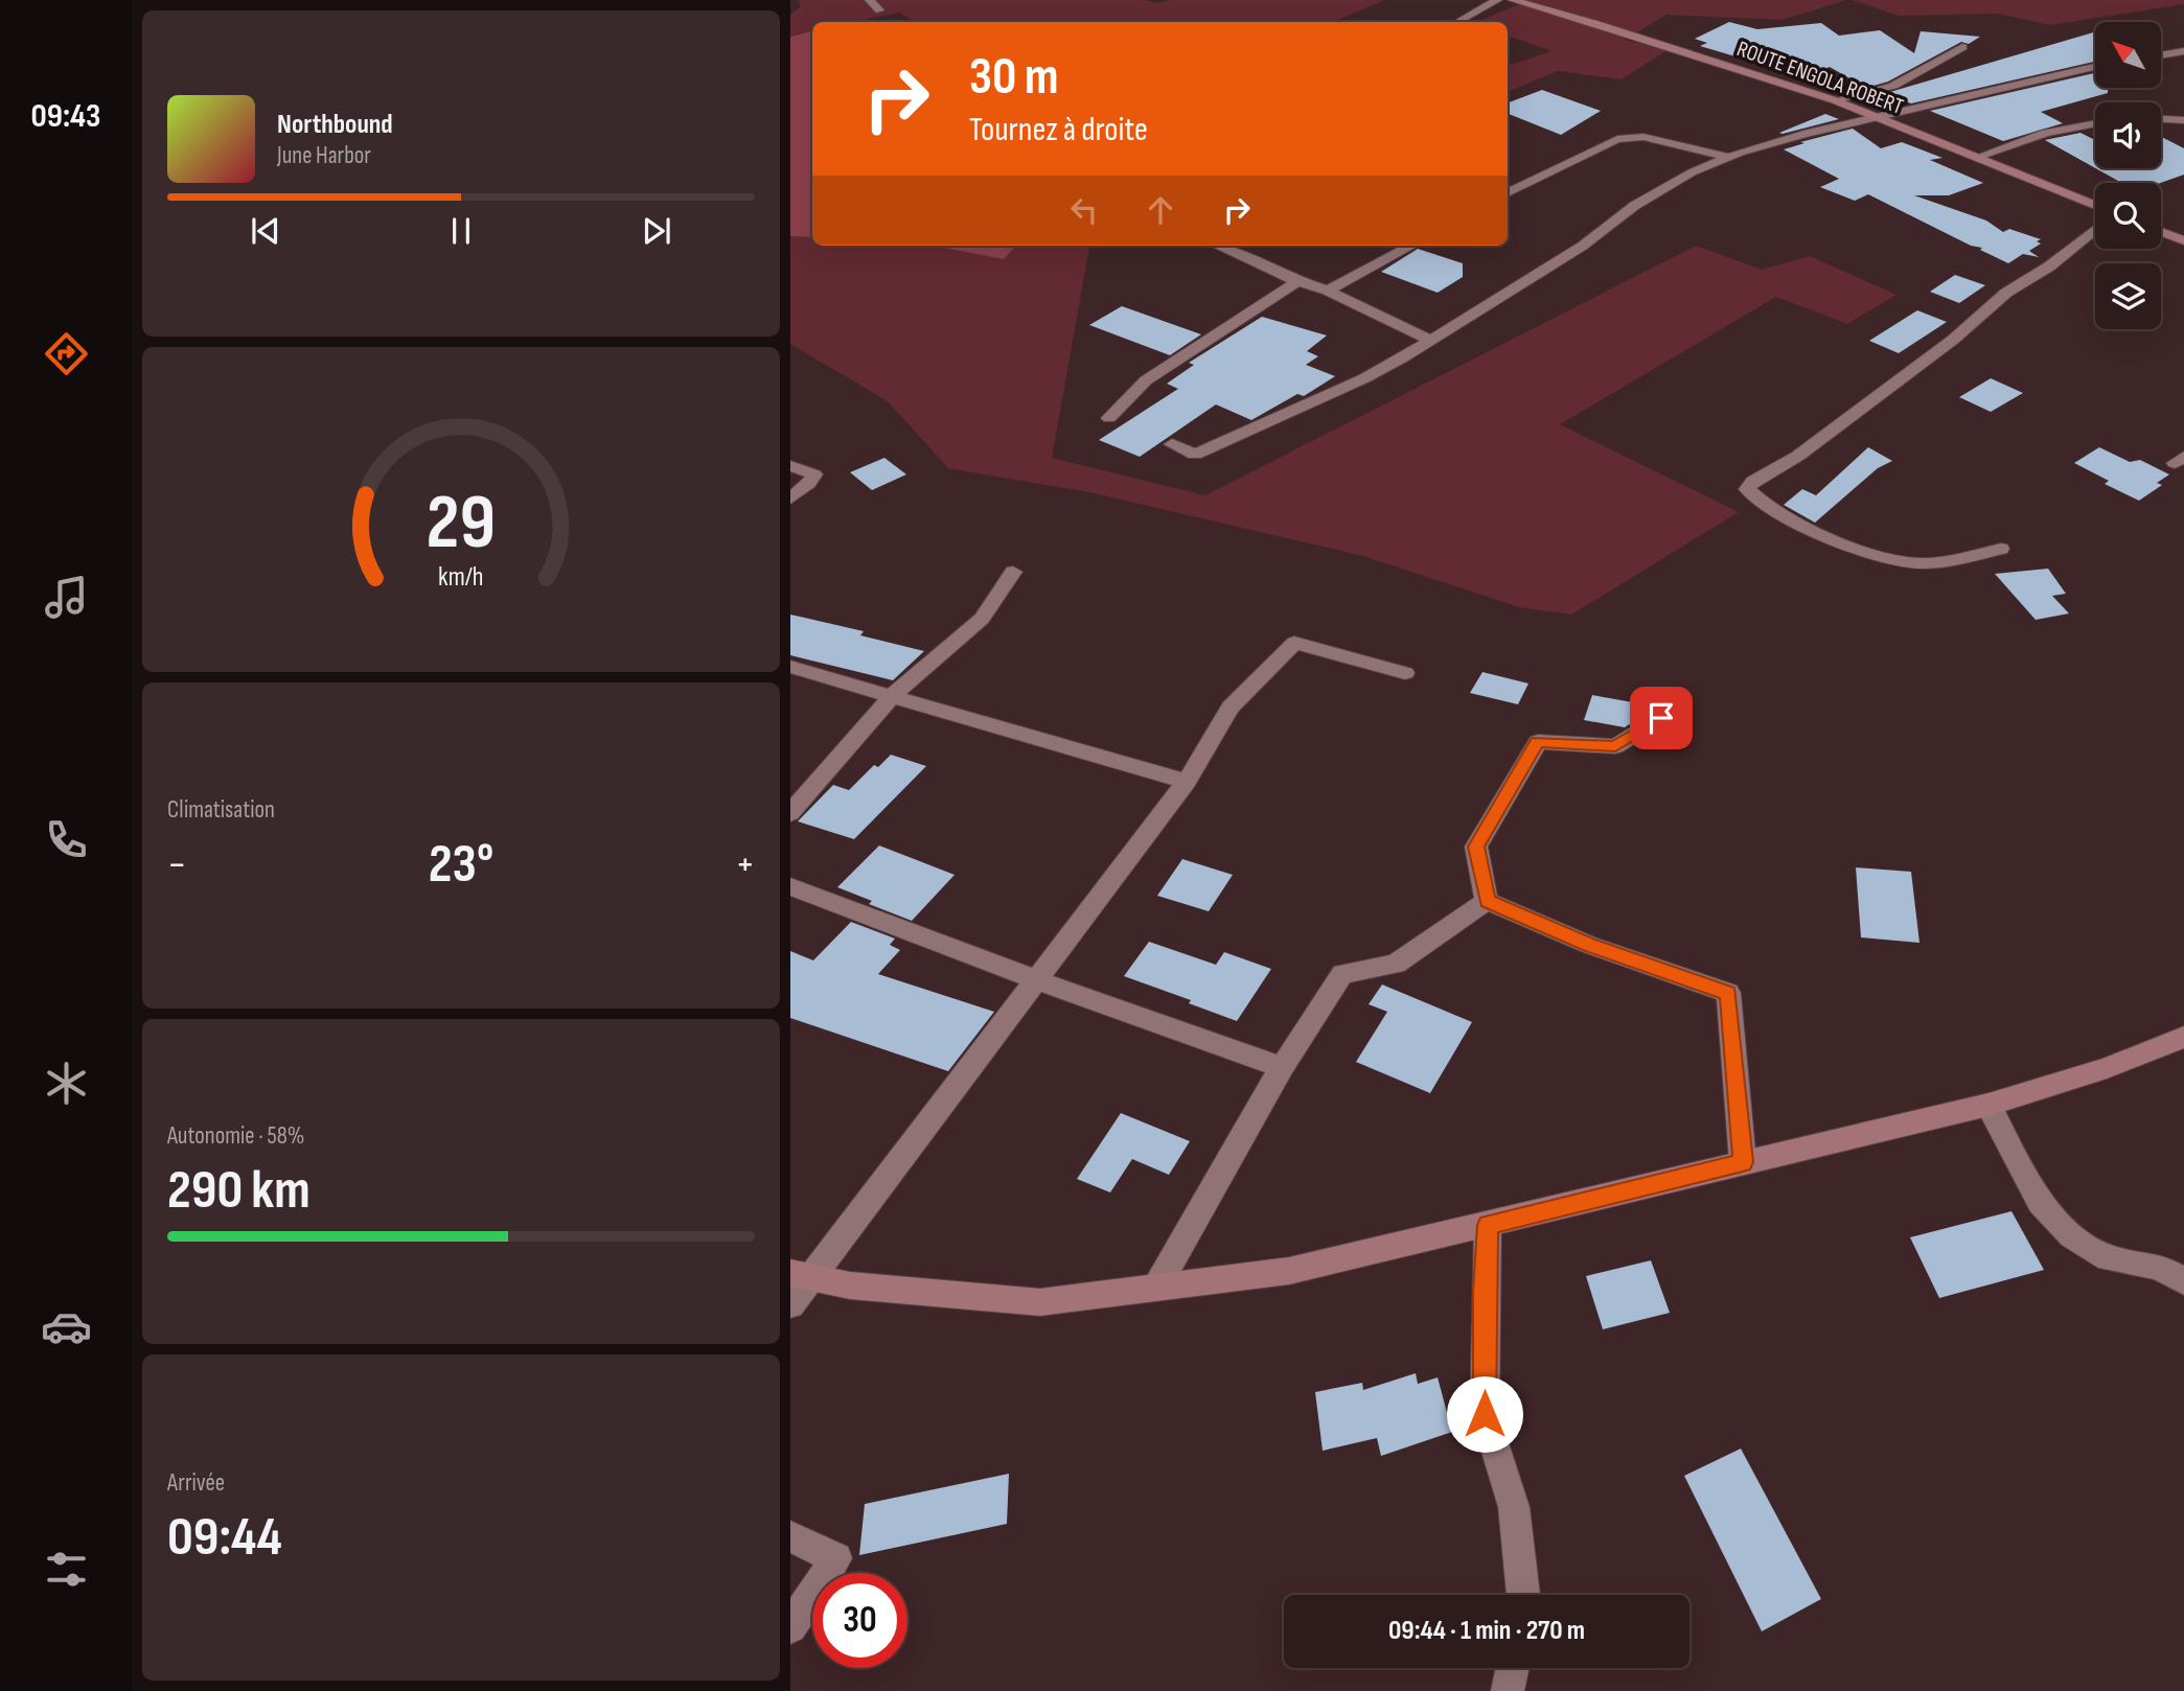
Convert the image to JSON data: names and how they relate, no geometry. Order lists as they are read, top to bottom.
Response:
{
  "streets": {
    "street": ["ROUTE ENGOLA ROBERT"]
  },
  "north": "top left",
  "page": {
    "tabs": "09:43",
    "turn": ["30 m", "Tournez à droite"],
    "song": ["Northbound", "June Harbor"],
    "tile": [
      "Climatisation",
      ["Autonomie · 58%", "290 km"],
      ["Arrivée", "09:44"]
    ],
    "heat": ["−", "23°", "+"],
    "limit": "30",
    "trip": "09:44 · 1 min · 270 m",
    "gauge": ["29", "km/h"]
  }
}
